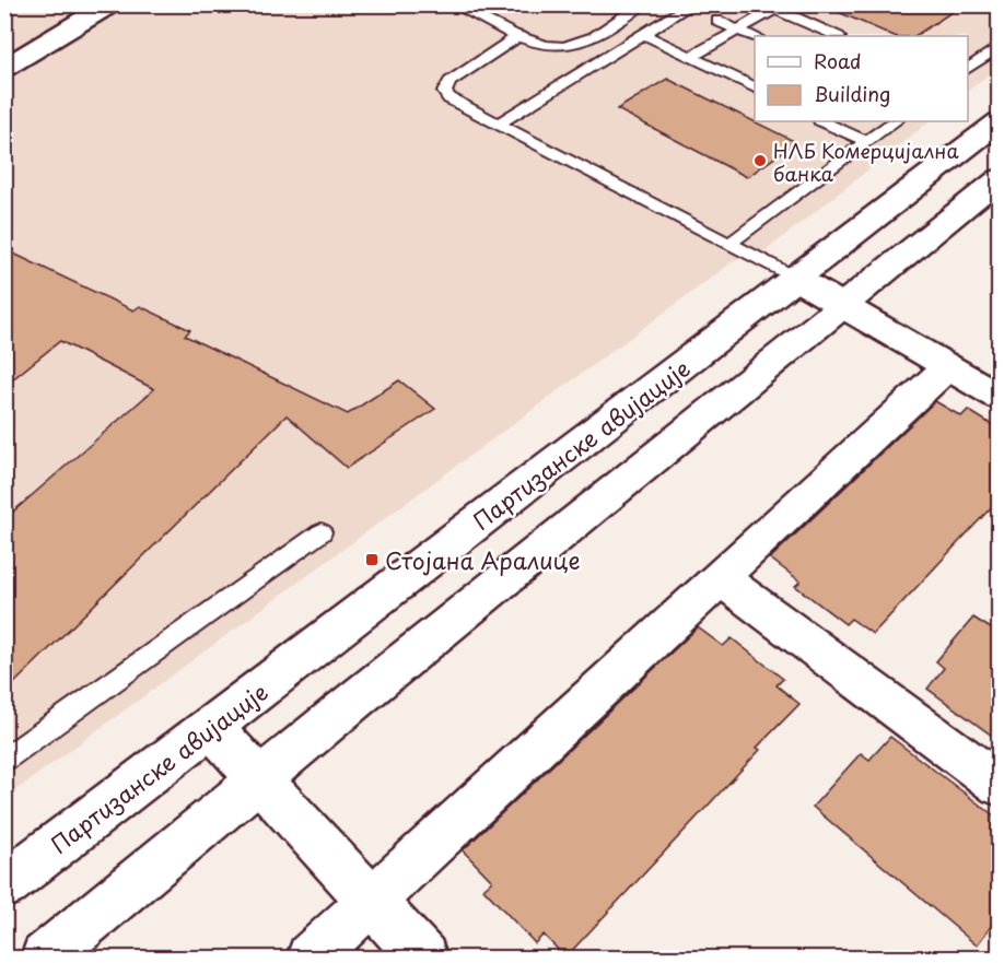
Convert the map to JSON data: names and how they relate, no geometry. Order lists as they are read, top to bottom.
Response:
{
  "streets": {
    "main road": ["Партизанске авијације"]
  },
  "places": {
    "other": ["НЛБ Комерцијална банка"],
    "transit": ["Стојана Аралице"]
  },
  "legend": ["Road", "Building"]
}
